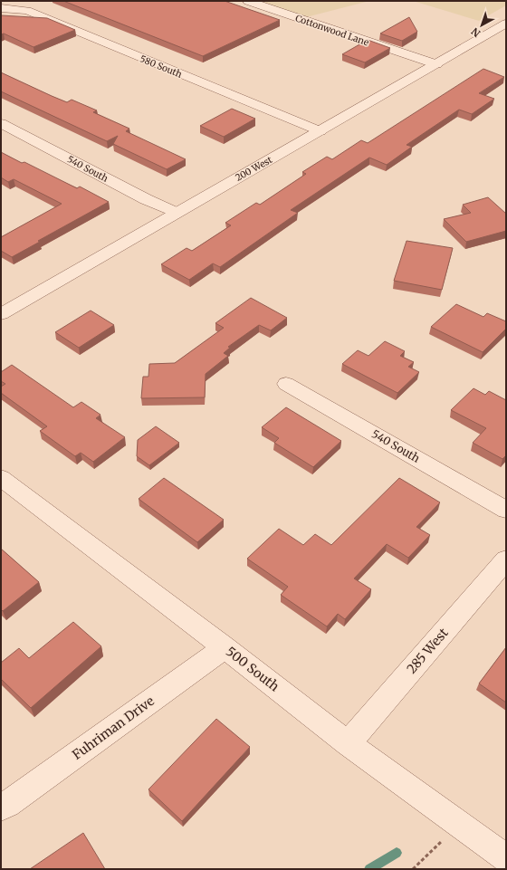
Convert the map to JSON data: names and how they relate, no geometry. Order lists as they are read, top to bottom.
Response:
{
  "streets": {
    "street": [
      "Cottonwood Lane",
      "580 South",
      "540 South",
      "200 West",
      "285 West",
      "500 South",
      "Fuhriman Drive"
    ]
  },
  "crossings": [
    ["Cottonwood Lane", "200 West"],
    ["580 South", "200 West"],
    ["540 South", "200 West"],
    ["285 West", "500 South"],
    ["500 South", "Fuhriman Drive"]
  ],
  "north": "bottom left"
}
